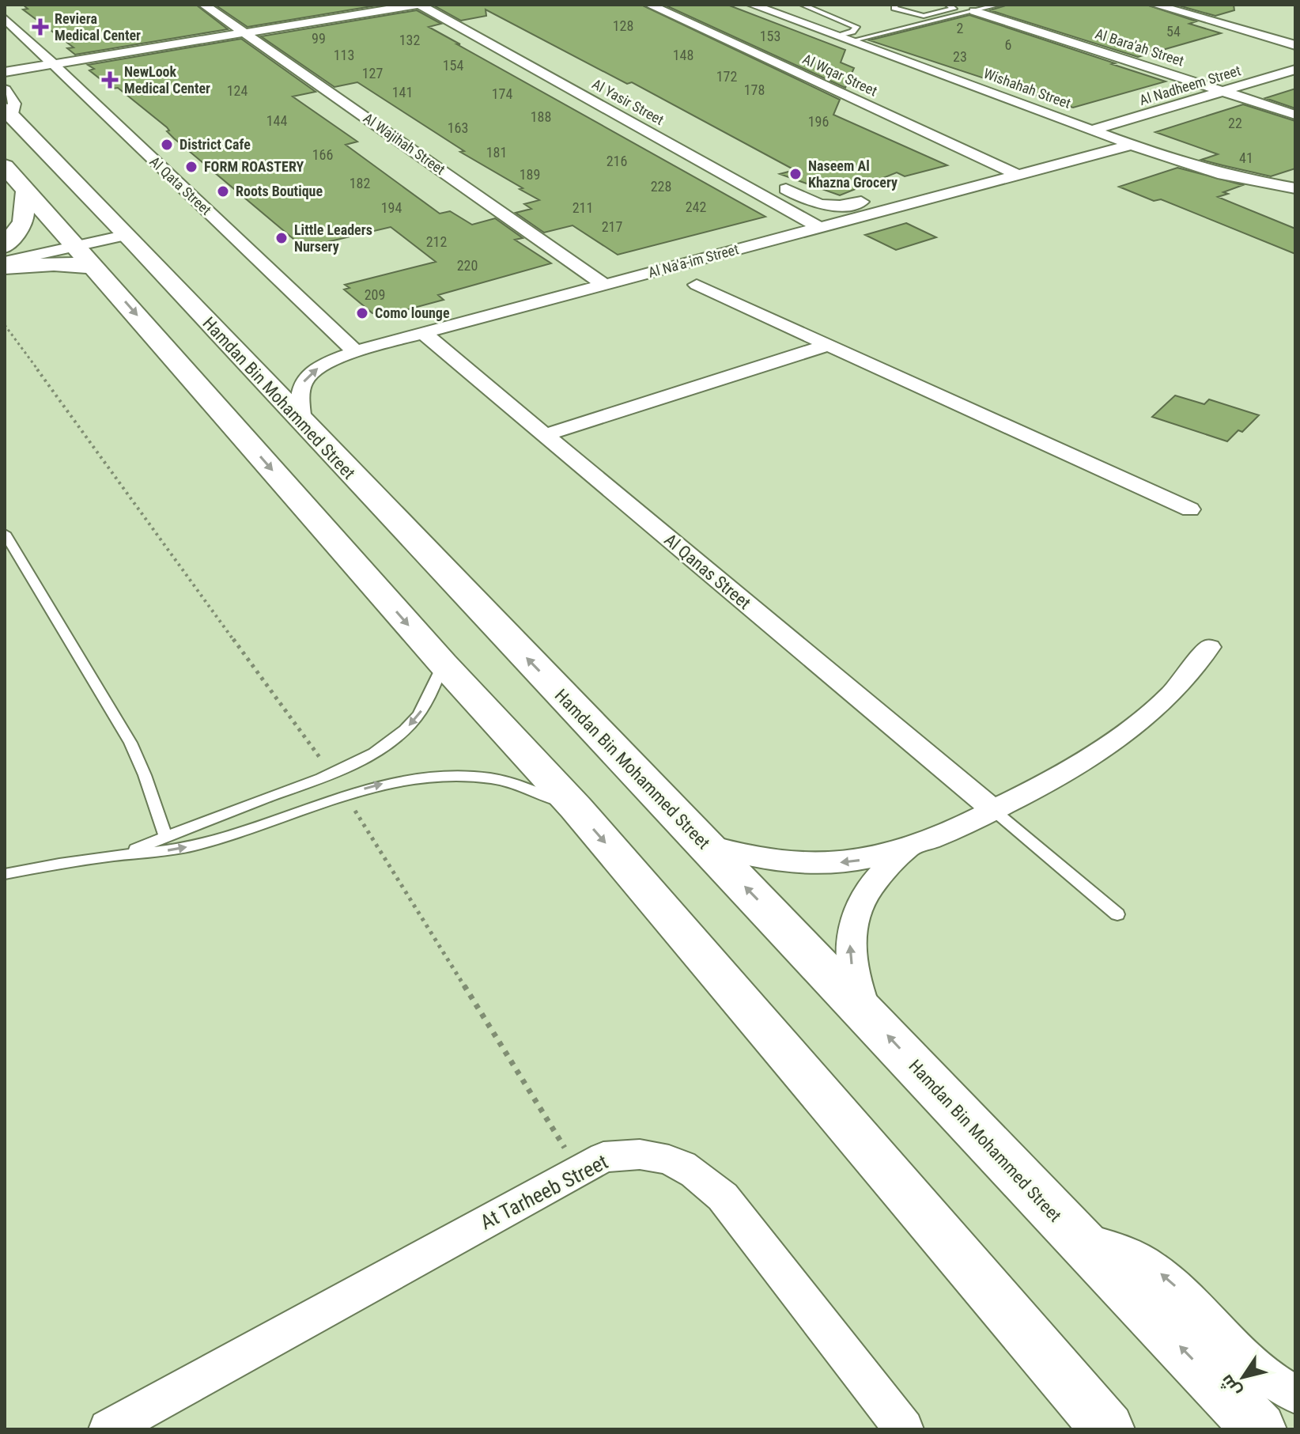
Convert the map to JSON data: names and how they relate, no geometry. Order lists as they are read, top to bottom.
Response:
{
  "streets": {
    "main road": ["Hamdan Bin Mohammed Street"],
    "street": [
      "Al Bara'ah Street",
      "Al Wqar Street",
      "Al Nadheem Street",
      "Wishahah Street",
      "Al Yasir Street",
      "Al Wajihah Street",
      "Al Qata Street",
      "Al Na'a-im Street",
      "Al Qanas Street",
      "At Tarheeb Street"
    ]
  },
  "crossings": [
    ["Al Bara'ah Street", "Al Nadheem Street"],
    ["Al Wqar Street", "Al Na'a-im Street"],
    ["Al Nadheem Street", "Wishahah Street"],
    ["Wishahah Street", "Al Na'a-im Street"],
    ["Al Yasir Street", "Al Na'a-im Street"],
    ["Al Wajihah Street", "Al Na'a-im Street"],
    ["Al Qata Street", "Al Na'a-im Street"],
    ["Al Na'a-im Street", "Hamdan Bin Mohammed Street"],
    ["Al Na'a-im Street", "Al Qanas Street"]
  ],
  "places": {
    "health": ["Reviera Medical Center", "NewLook Medical Center"],
    "other": [
      "District Cafe",
      "FORM ROASTERY",
      "Naseem Al Khazna Grocery",
      "Roots Boutique",
      "Little Leaders Nursery",
      "Como lounge"
    ]
  },
  "house_numbers": [
    "128",
    "2",
    "54",
    "153",
    "99",
    "132",
    "6",
    "113",
    "148",
    "23",
    "154",
    "127",
    "172",
    "178",
    "124",
    "141",
    "174",
    "188",
    "144",
    "196",
    "22",
    "163",
    "181",
    "166",
    "41",
    "216",
    "189",
    "182",
    "228",
    "242",
    "194",
    "211",
    "217",
    "212",
    "220",
    "209"
  ],
  "north": "bottom left"
}
